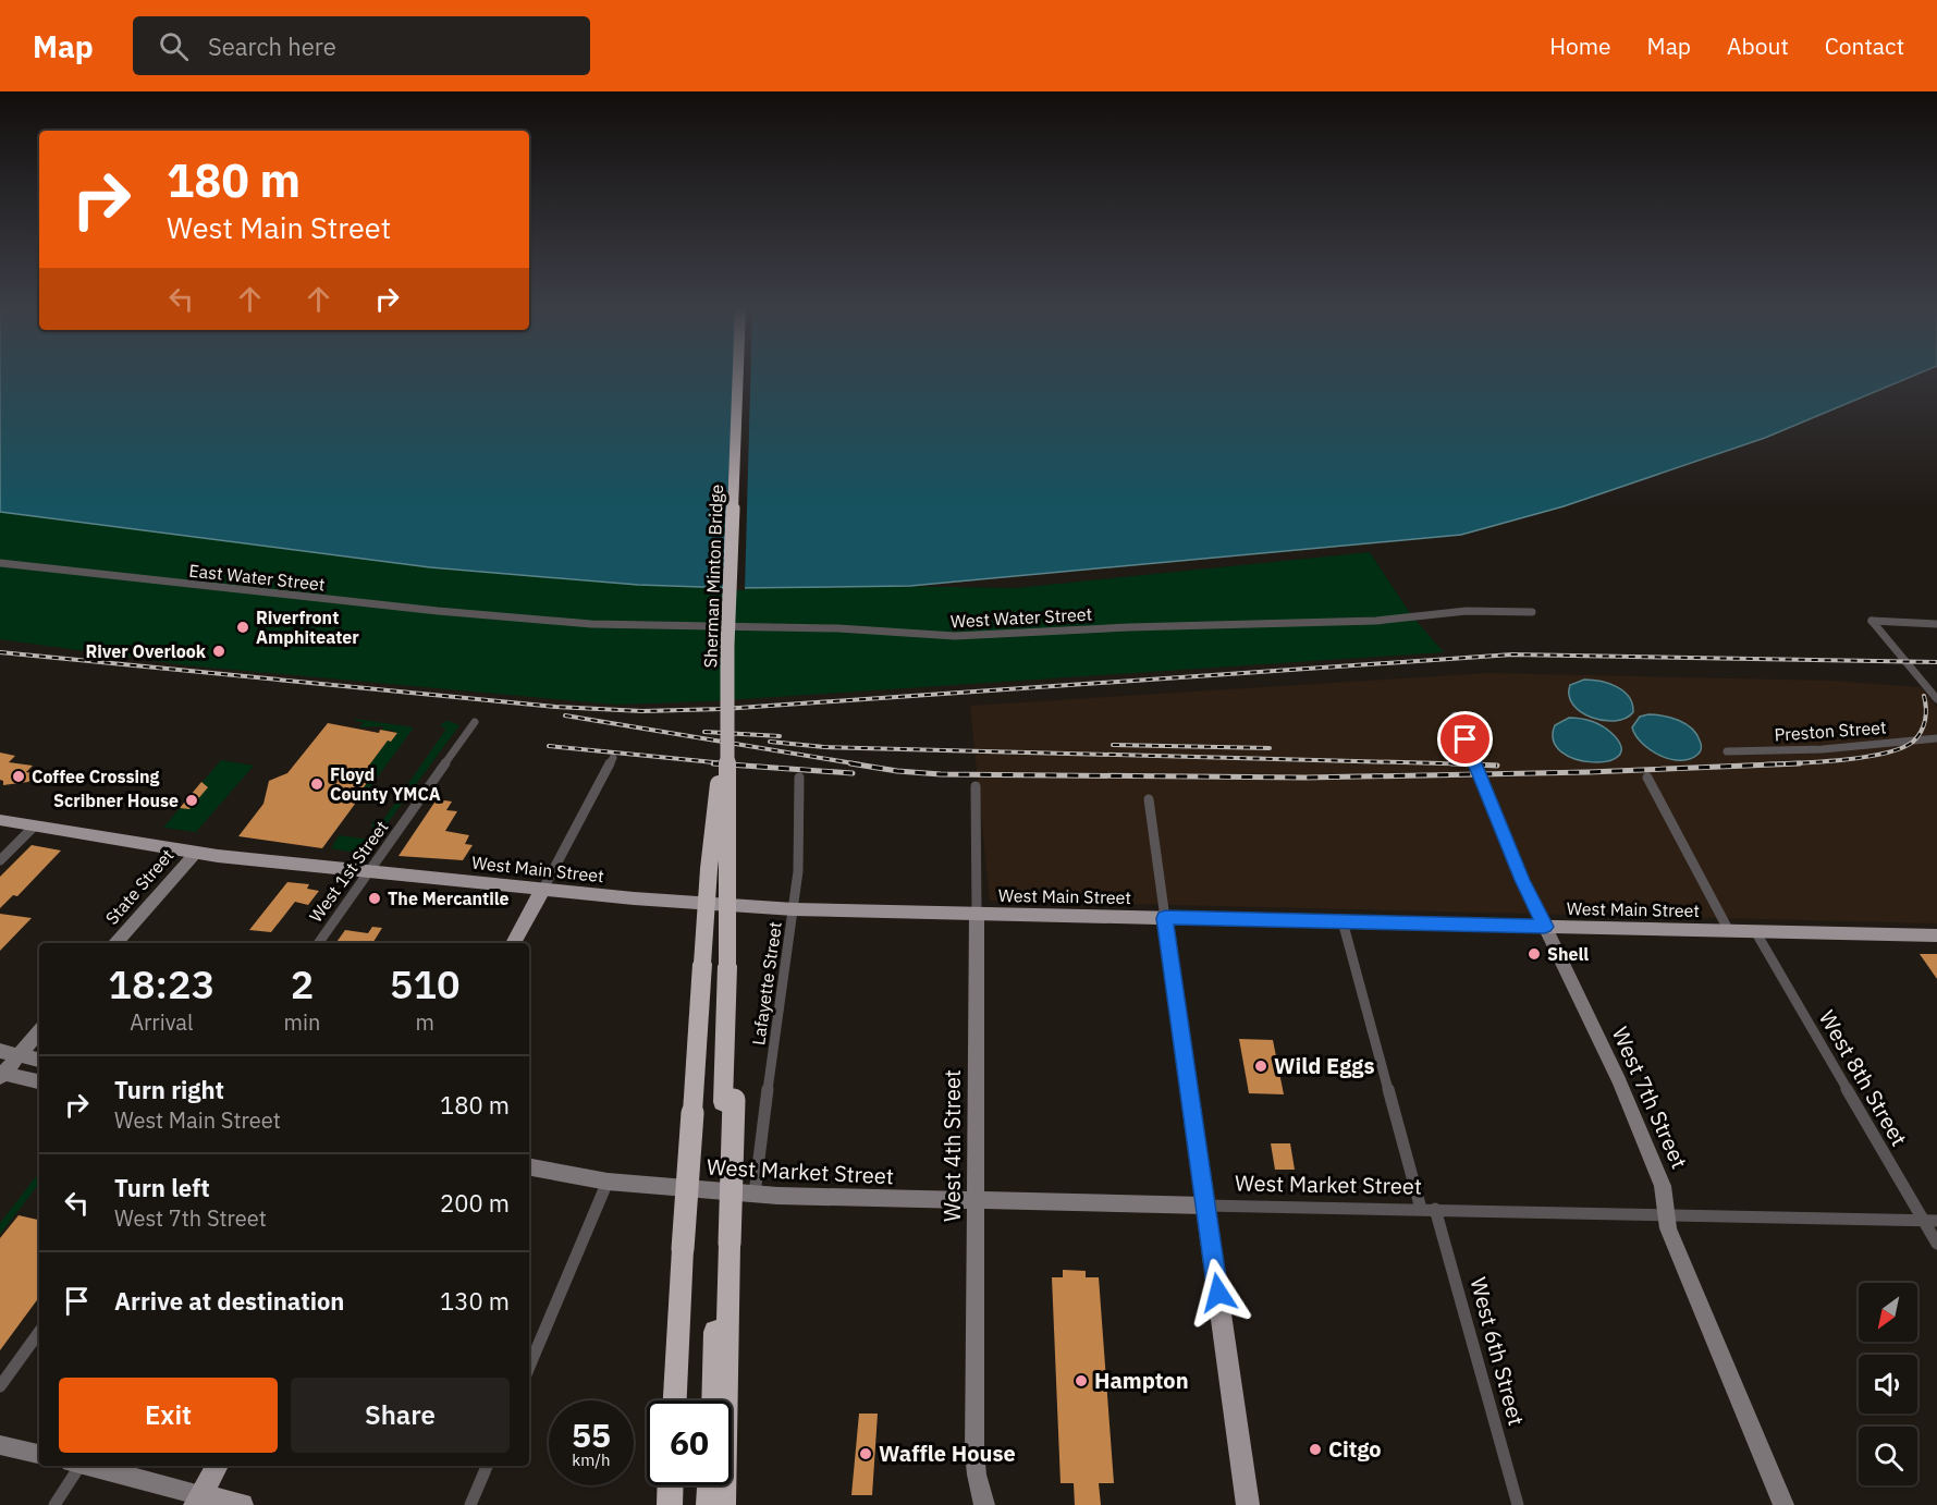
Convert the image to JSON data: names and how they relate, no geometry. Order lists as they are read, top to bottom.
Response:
{
  "streets": {
    "highway": ["Sherman Minton Bridge"],
    "main road": ["West Main Street"],
    "street": [
      "East Water Street",
      "West Water Street",
      "Preston Street",
      "West 1st Street",
      "State Street",
      "Lafayette Street",
      "West 8th Street",
      "West 7th Street",
      "West 4th Street",
      "West Market Street",
      "West 6th Street"
    ]
  },
  "crossings": [
    ["East Water Street", "West Water Street"],
    ["West Main Street", "West 1st Street"],
    ["West Main Street", "State Street"],
    ["West Main Street", "Lafayette Street"],
    ["West Main Street", "West 8th Street"],
    ["West Main Street", "West 7th Street"],
    ["West Main Street", "West 4th Street"],
    ["West Main Street", "West 6th Street"],
    ["Lafayette Street", "West Market Street"],
    ["West 8th Street", "West Market Street"],
    ["West 7th Street", "West Market Street"],
    ["West 4th Street", "West Market Street"],
    ["West Market Street", "West 6th Street"]
  ],
  "places": [
    "Riverfront Amphiteater",
    "River Overlook",
    "Coffee Crossing",
    "Floyd County YMCA",
    "Scribner House",
    "The Mercantile",
    "Shell",
    "Wild Eggs",
    "Hampton",
    "Citgo",
    "Waffle House"
  ],
  "north": "bottom left",
  "page": {
    "header": "Map",
    "search": "Search here",
    "nav": [
      "Home",
      "Map",
      "About",
      "Contact"
    ],
    "turn": ["180 m", "West Main Street"],
    "eta": [
      "18:23",
      "Arrival",
      "2",
      "min",
      "510",
      "m"
    ],
    "list": [
      {
        "name": "Turn right",
        "note": "West Main Street",
        "value": "180 m"
      },
      {
        "name": "Turn left",
        "note": "West 7th Street",
        "value": "200 m"
      },
      {
        "name": "Arrive at destination",
        "value": "130 m"
      }
    ],
    "buttons": ["Exit", "Share"],
    "speed": "55 km/h",
    "limit": "60"
  }
}
